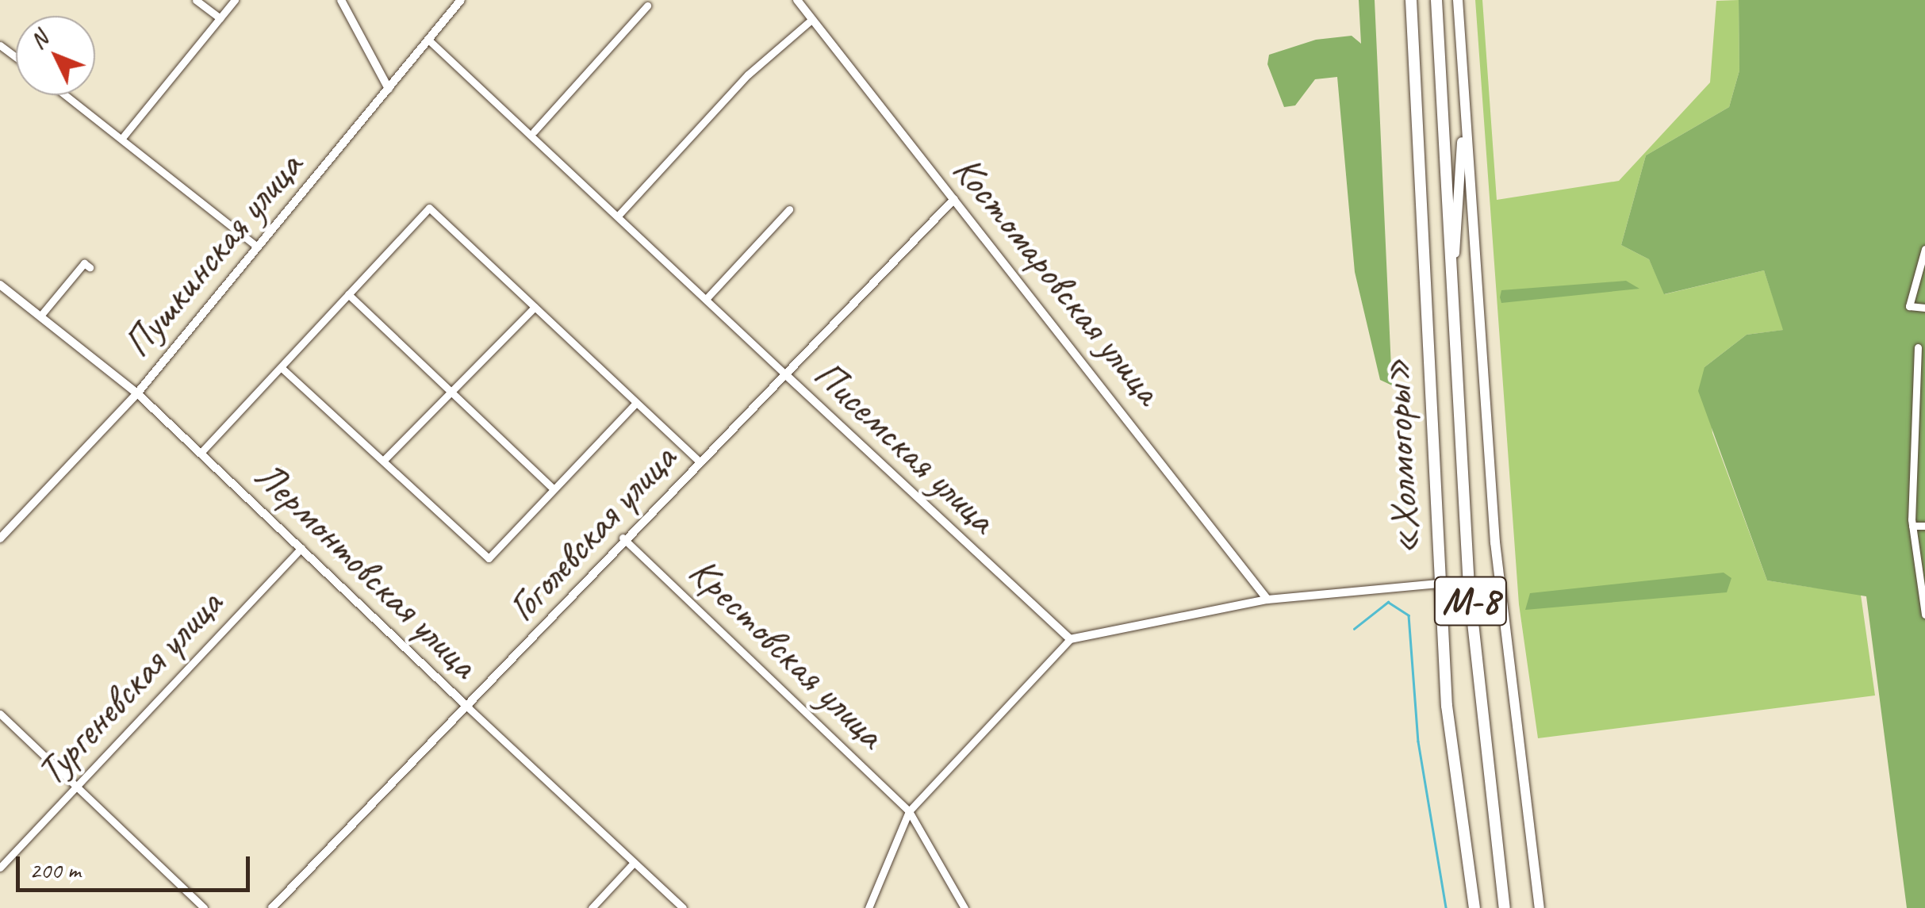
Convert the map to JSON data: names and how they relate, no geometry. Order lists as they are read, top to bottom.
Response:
{
  "streets": {
    "highway": ["«Холмогоры»", "М-8"],
    "street": [
      "Пушкинская улица",
      "Костомаровская улица",
      "Писемская улица",
      "Гоголевская улица",
      "Лермонтовская улица",
      "Крестовская улица",
      "Тургеневская улица"
    ]
  },
  "crossings": [
    ["Пушкинская улица", "Писемская улица"],
    ["Пушкинская улица", "Лермонтовская улица"],
    ["Костомаровская улица", "Гоголевская улица"],
    ["Писемская улица", "Гоголевская улица"],
    ["Гоголевская улица", "Лермонтовская улица"],
    ["Гоголевская улица", "Крестовская улица"],
    ["Лермонтовская улица", "Тургеневская улица"]
  ],
  "scale_bar": "200 m",
  "north": "top left"
}
